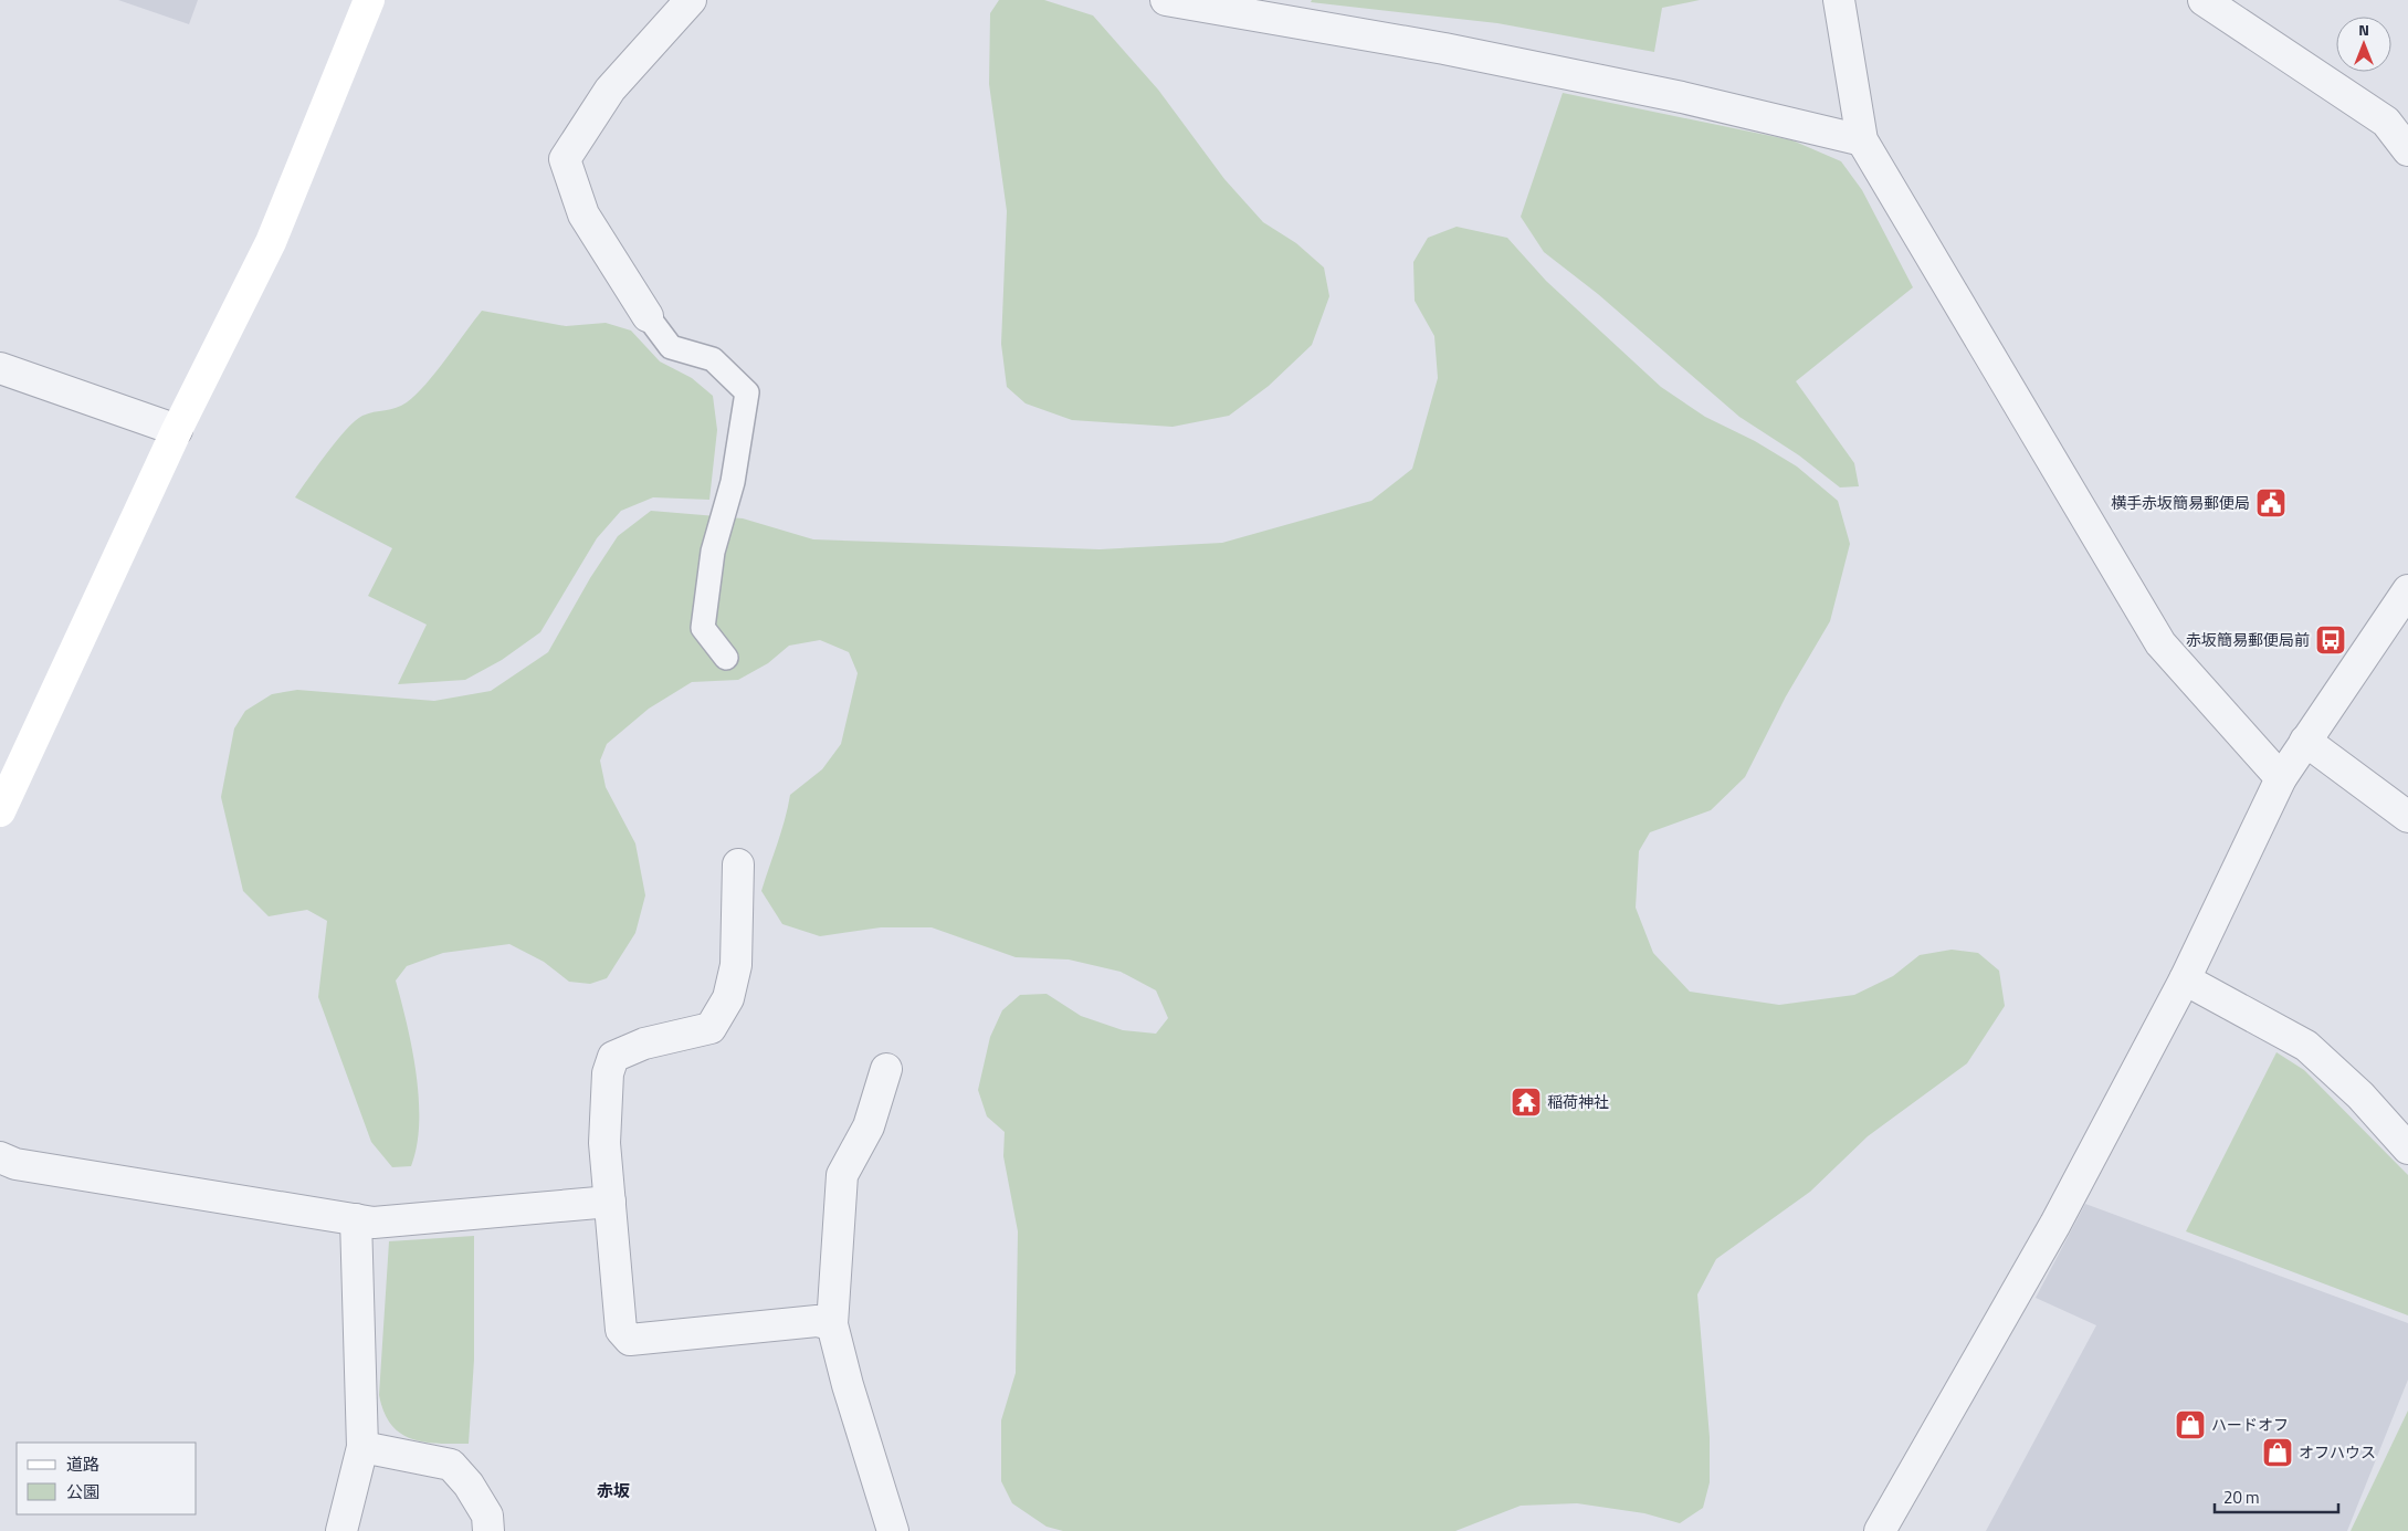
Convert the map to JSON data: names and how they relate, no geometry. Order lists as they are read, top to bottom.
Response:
{
  "districts": ["赤坂"],
  "places": {
    "public building": ["横手赤坂簡易郵便局"],
    "bus stop": ["赤坂簡易郵便局前"],
    "temple": ["稲荷神社"],
    "shop": ["ハードオフ", "オフハウス"]
  },
  "legend": ["道路", "公園"],
  "scale_bar": "20 m",
  "north": "top"
}
